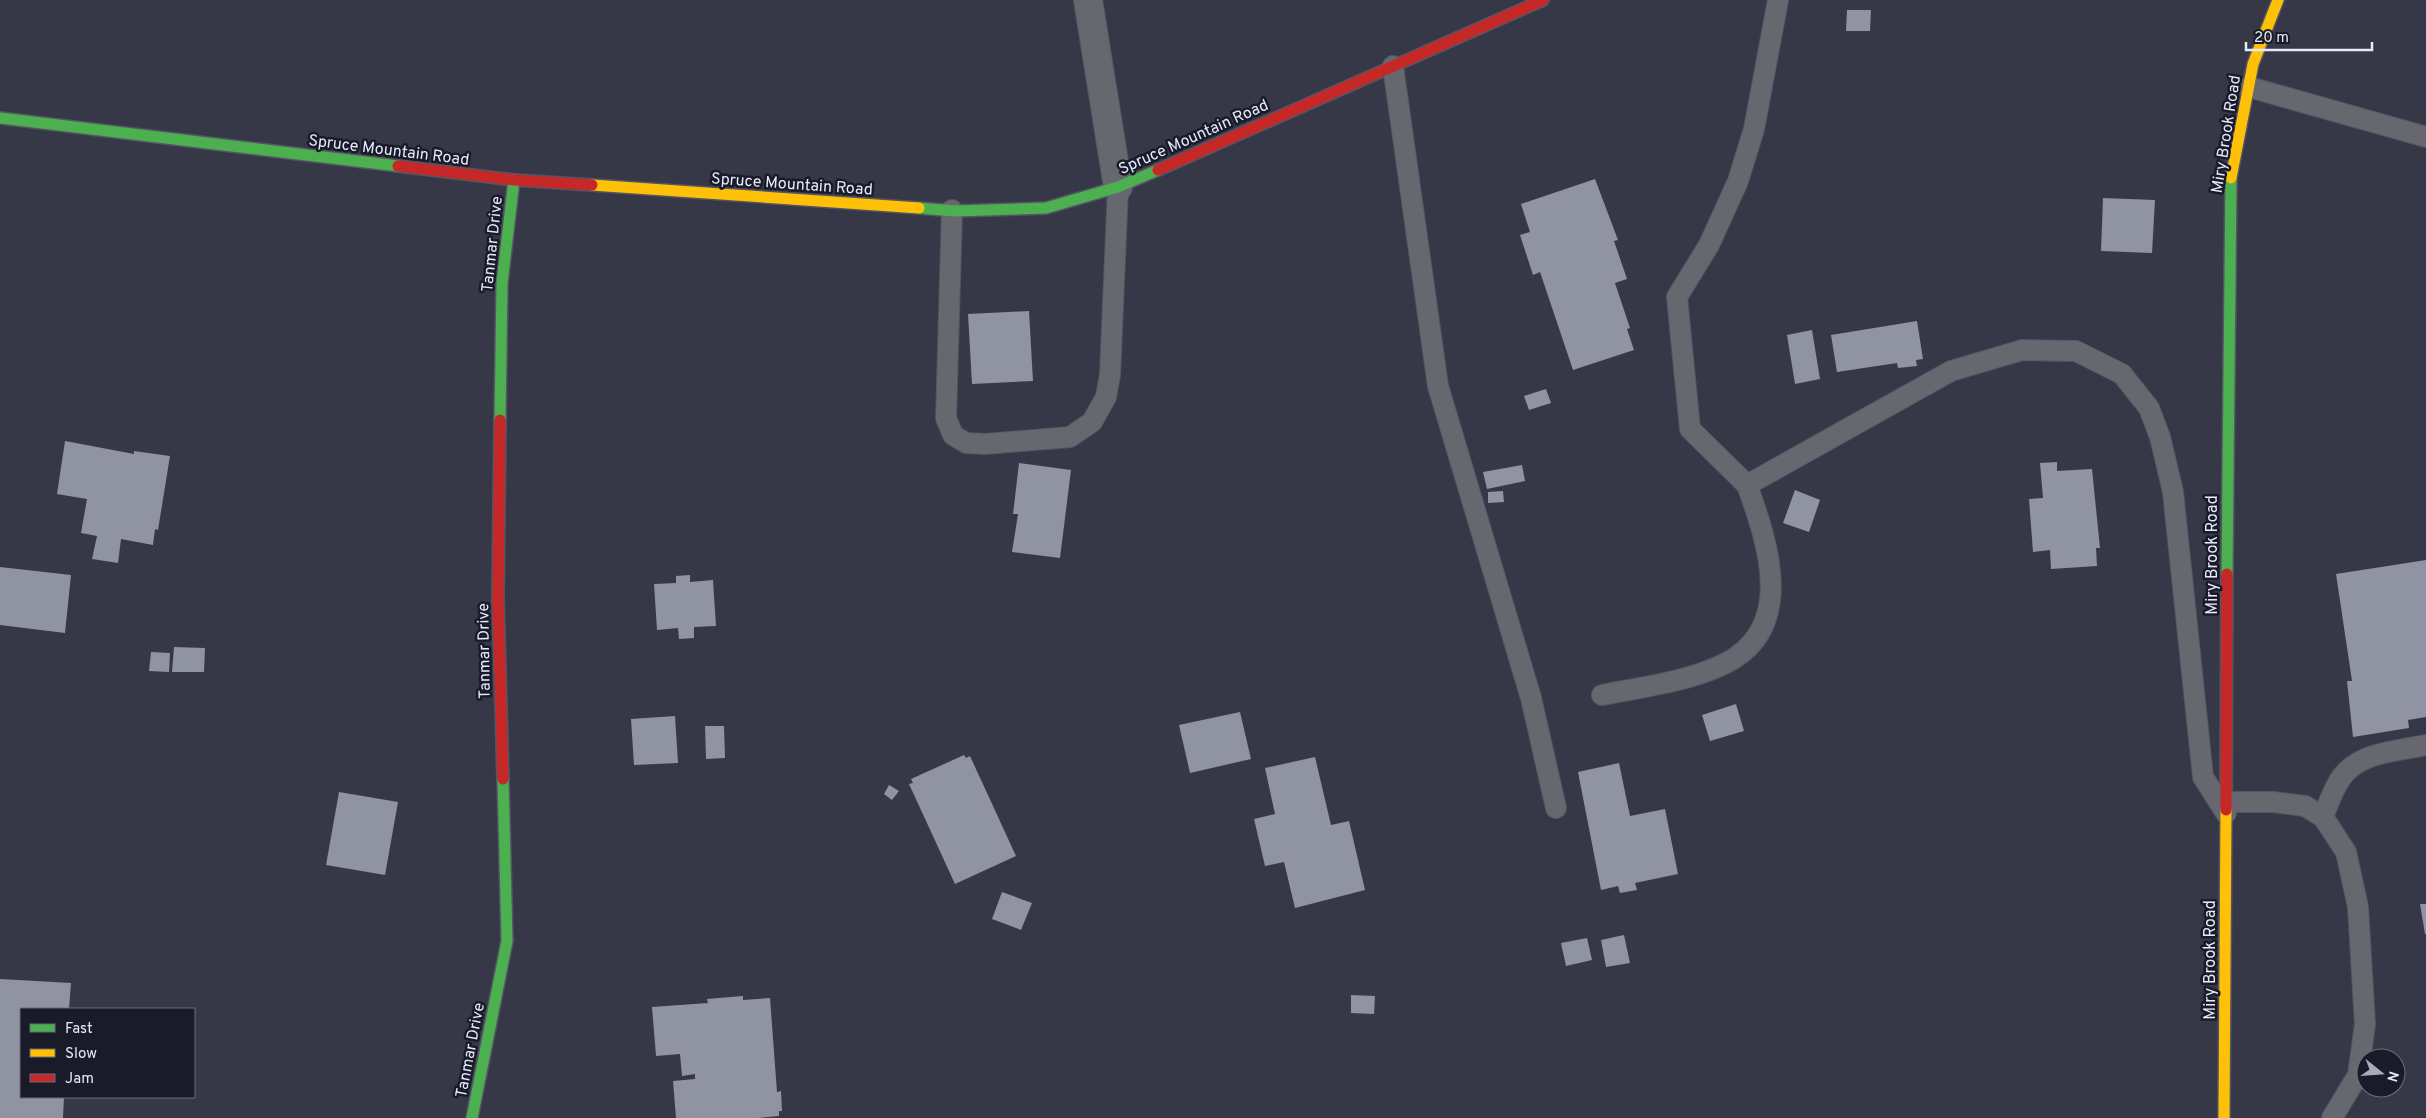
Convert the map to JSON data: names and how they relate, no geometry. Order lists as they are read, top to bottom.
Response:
{
  "streets": {
    "street": ["Miry Brook Road", "Spruce Mountain Road", "Tanmar Drive"]
  },
  "crossings": [
    ["Spruce Mountain Road", "Tanmar Drive"]
  ],
  "legend": ["Fast", "Slow", "Jam"],
  "scale_bar": "20 m",
  "north": "right"
}
